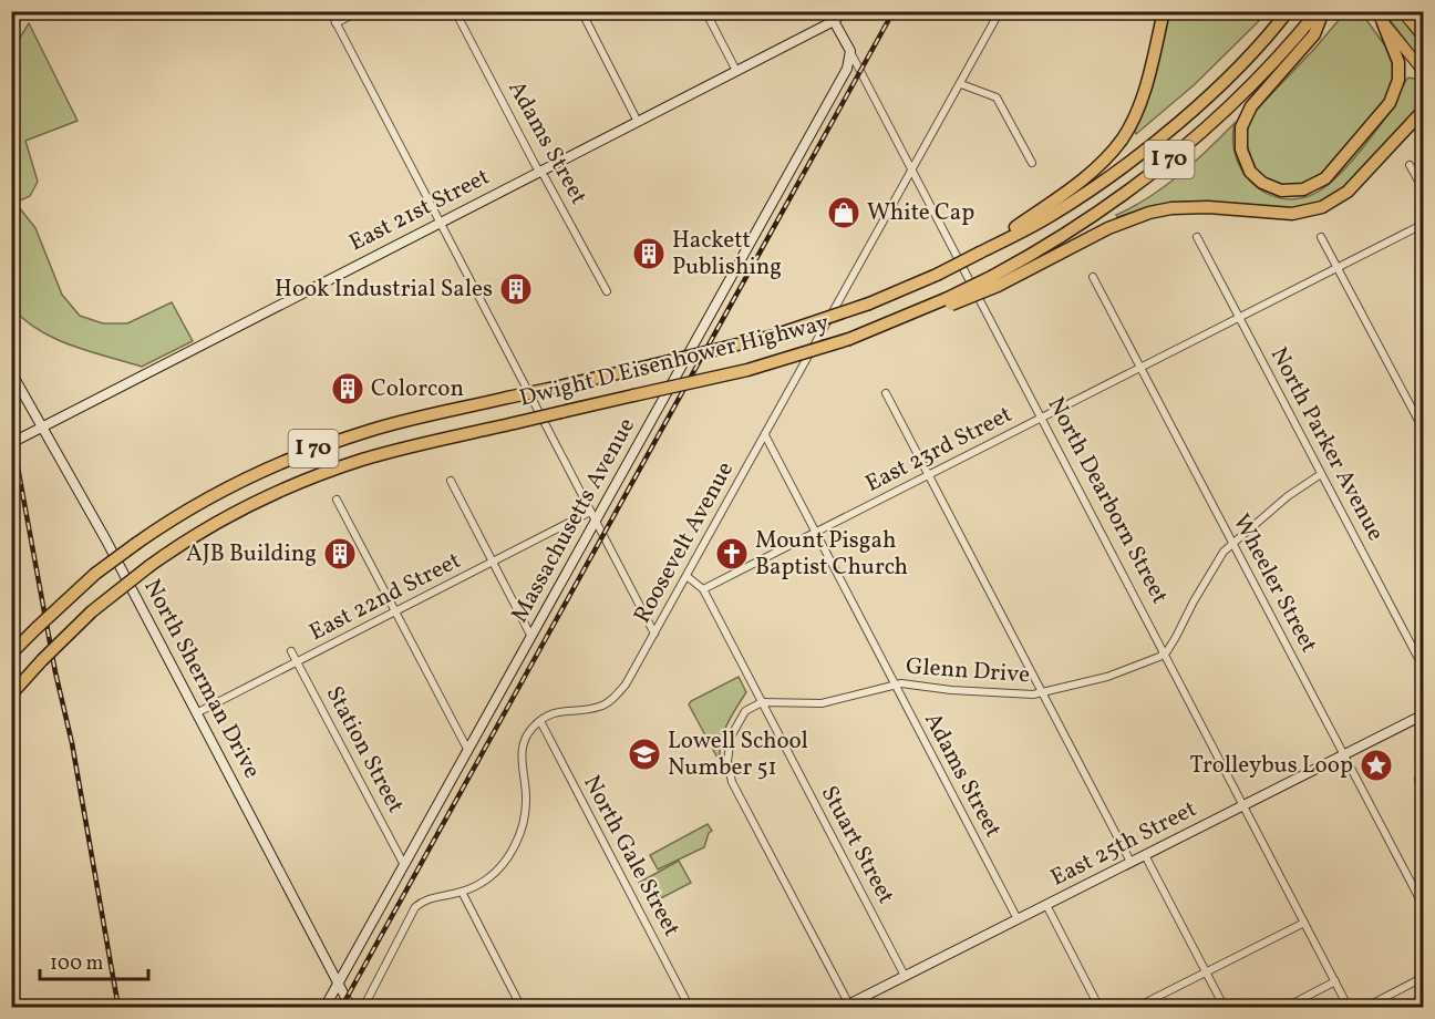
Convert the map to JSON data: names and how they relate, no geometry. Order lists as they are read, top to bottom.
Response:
{
  "streets": {
    "highway": ["I 70", "Dwight D Eisenhower Highway"],
    "street": [
      "Adams Street",
      "East 21st Street",
      "North Parker Avenue",
      "East 23rd Street",
      "North Dearborn Street",
      "Massachusetts Avenue",
      "Roosevelt Avenue",
      "Wheeler Street",
      "East 22nd Street",
      "Glenn Drive",
      "North Sherman Drive",
      "Station Street",
      "East 25th Street",
      "Stuart Street",
      "North Gale Street"
    ]
  },
  "crossings": [
    ["Adams Street", "East 21st Street"],
    ["Adams Street", "East 23rd Street"],
    ["Adams Street", "Roosevelt Avenue"],
    ["Adams Street", "Glenn Drive"],
    ["Adams Street", "East 25th Street"],
    ["East 21st Street", "North Dearborn Street"],
    ["East 21st Street", "North Sherman Drive"],
    ["North Parker Avenue", "East 23rd Street"],
    ["East 23rd Street", "North Dearborn Street"],
    ["East 23rd Street", "Wheeler Street"],
    ["East 23rd Street", "Stuart Street"],
    ["North Dearborn Street", "Massachusetts Avenue"],
    ["North Dearborn Street", "Roosevelt Avenue"],
    ["North Dearborn Street", "Glenn Drive"],
    ["North Dearborn Street", "East 25th Street"],
    ["Massachusetts Avenue", "North Sherman Drive"],
    ["Massachusetts Avenue", "Station Street"],
    ["Roosevelt Avenue", "North Gale Street"],
    ["Wheeler Street", "East 25th Street"],
    ["East 22nd Street", "North Sherman Drive"],
    ["East 22nd Street", "Station Street"],
    ["Glenn Drive", "Stuart Street"],
    ["East 25th Street", "Stuart Street"]
  ],
  "places": {
    "shop": ["White Cap"],
    "building": [
      "Hackett Publishing",
      "Hook Industrial Sales",
      "Colorcon",
      "AJB Building"
    ],
    "church": ["Mount Pisgah Baptist Church"],
    "school or university": ["Lowell School Number 51"],
    "place": ["Trolleybus Loop"]
  },
  "scale_bar": "100 m"
}
